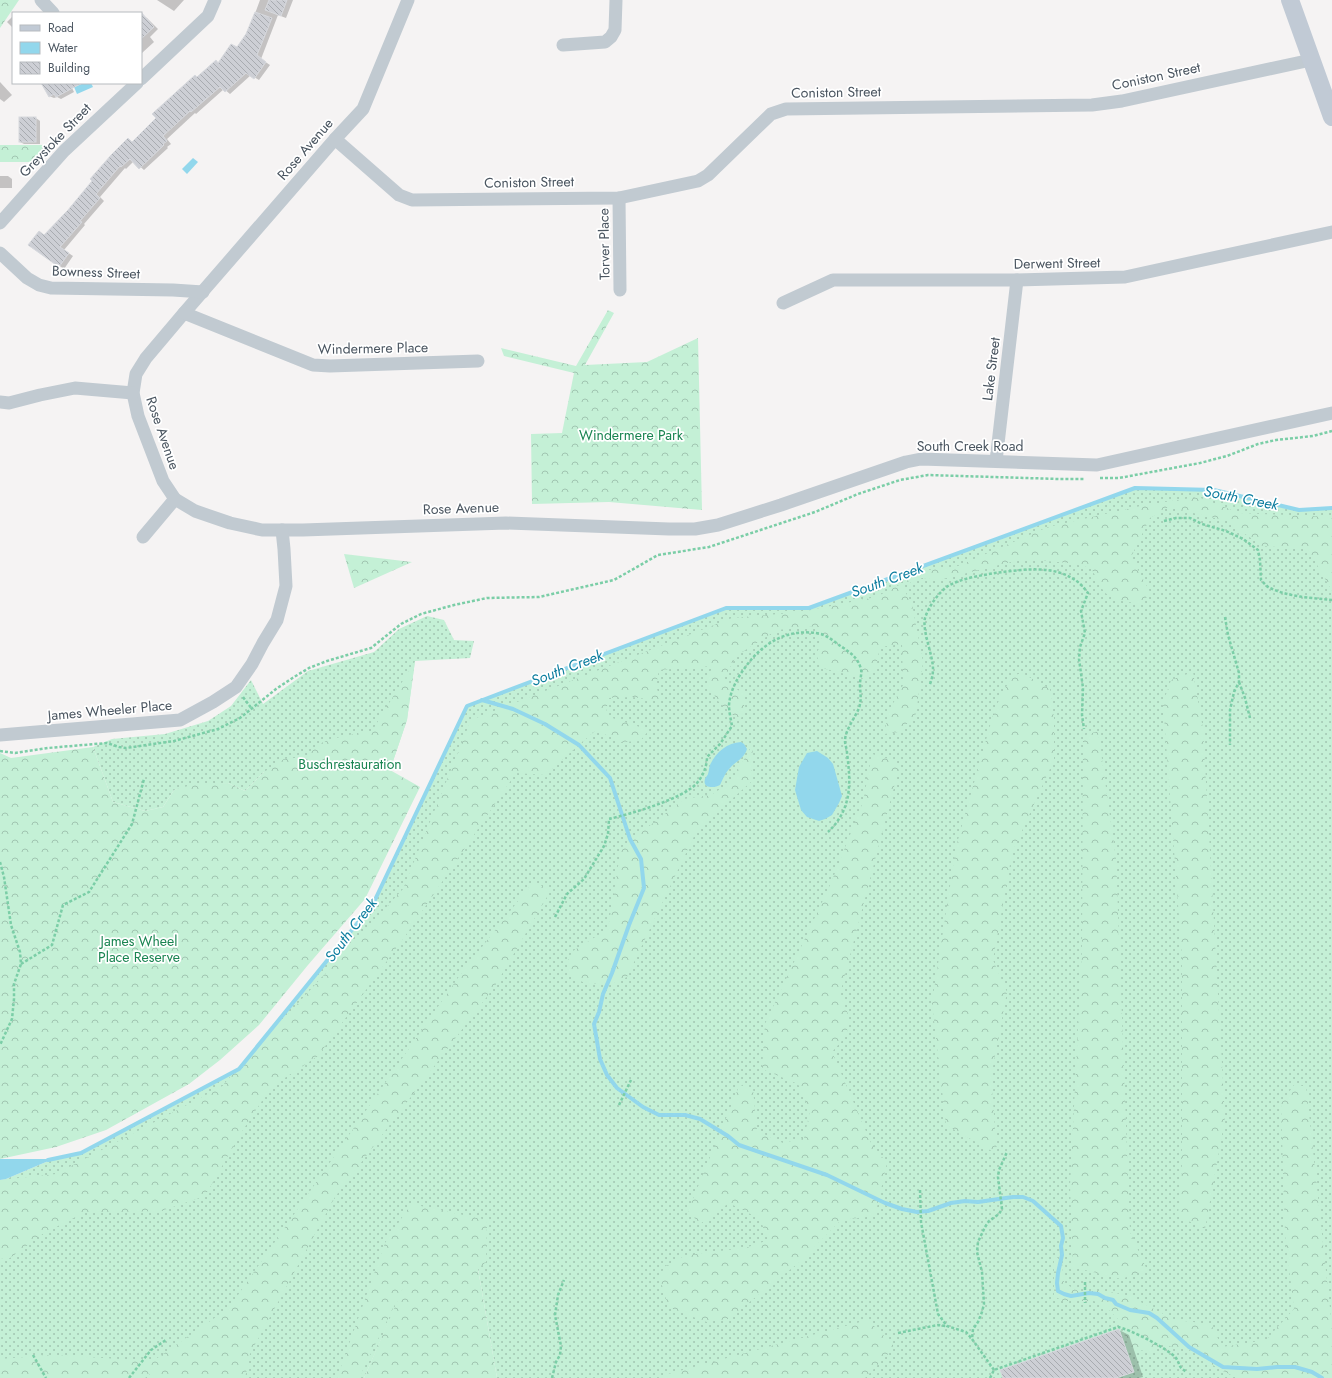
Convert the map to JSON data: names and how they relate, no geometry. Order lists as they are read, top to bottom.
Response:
{
  "streets": {
    "street": [
      "Coniston Street",
      "Greystoke Street",
      "Rose Avenue",
      "Torver Place",
      "Derwent Street",
      "Bowness Street",
      "Windermere Place",
      "Lake Street",
      "South Creek Road",
      "James Wheeler Place"
    ]
  },
  "crossings": [
    ["Coniston Street", "Rose Avenue"],
    ["Coniston Street", "Torver Place"],
    ["Rose Avenue", "Bowness Street"],
    ["Rose Avenue", "Windermere Place"],
    ["Rose Avenue", "South Creek Road"],
    ["Rose Avenue", "James Wheeler Place"],
    ["Derwent Street", "Lake Street"],
    ["Lake Street", "South Creek Road"]
  ],
  "water": ["South Creek"],
  "parks": ["Windermere Park", "Buschrestauration", "James Wheel Place Reserve"],
  "legend": ["Road", "Water", "Building"]
}
